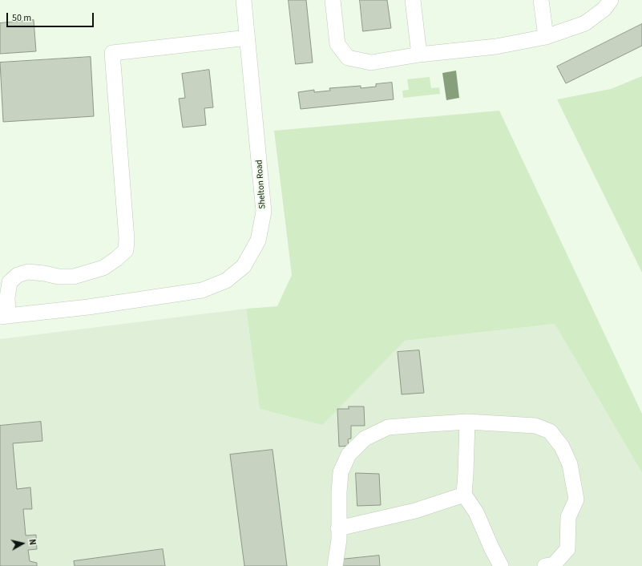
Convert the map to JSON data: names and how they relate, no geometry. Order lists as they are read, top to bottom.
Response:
{
  "streets": {
    "street": ["Shelton Road"]
  },
  "scale_bar": "50 m",
  "north": "right"
}
